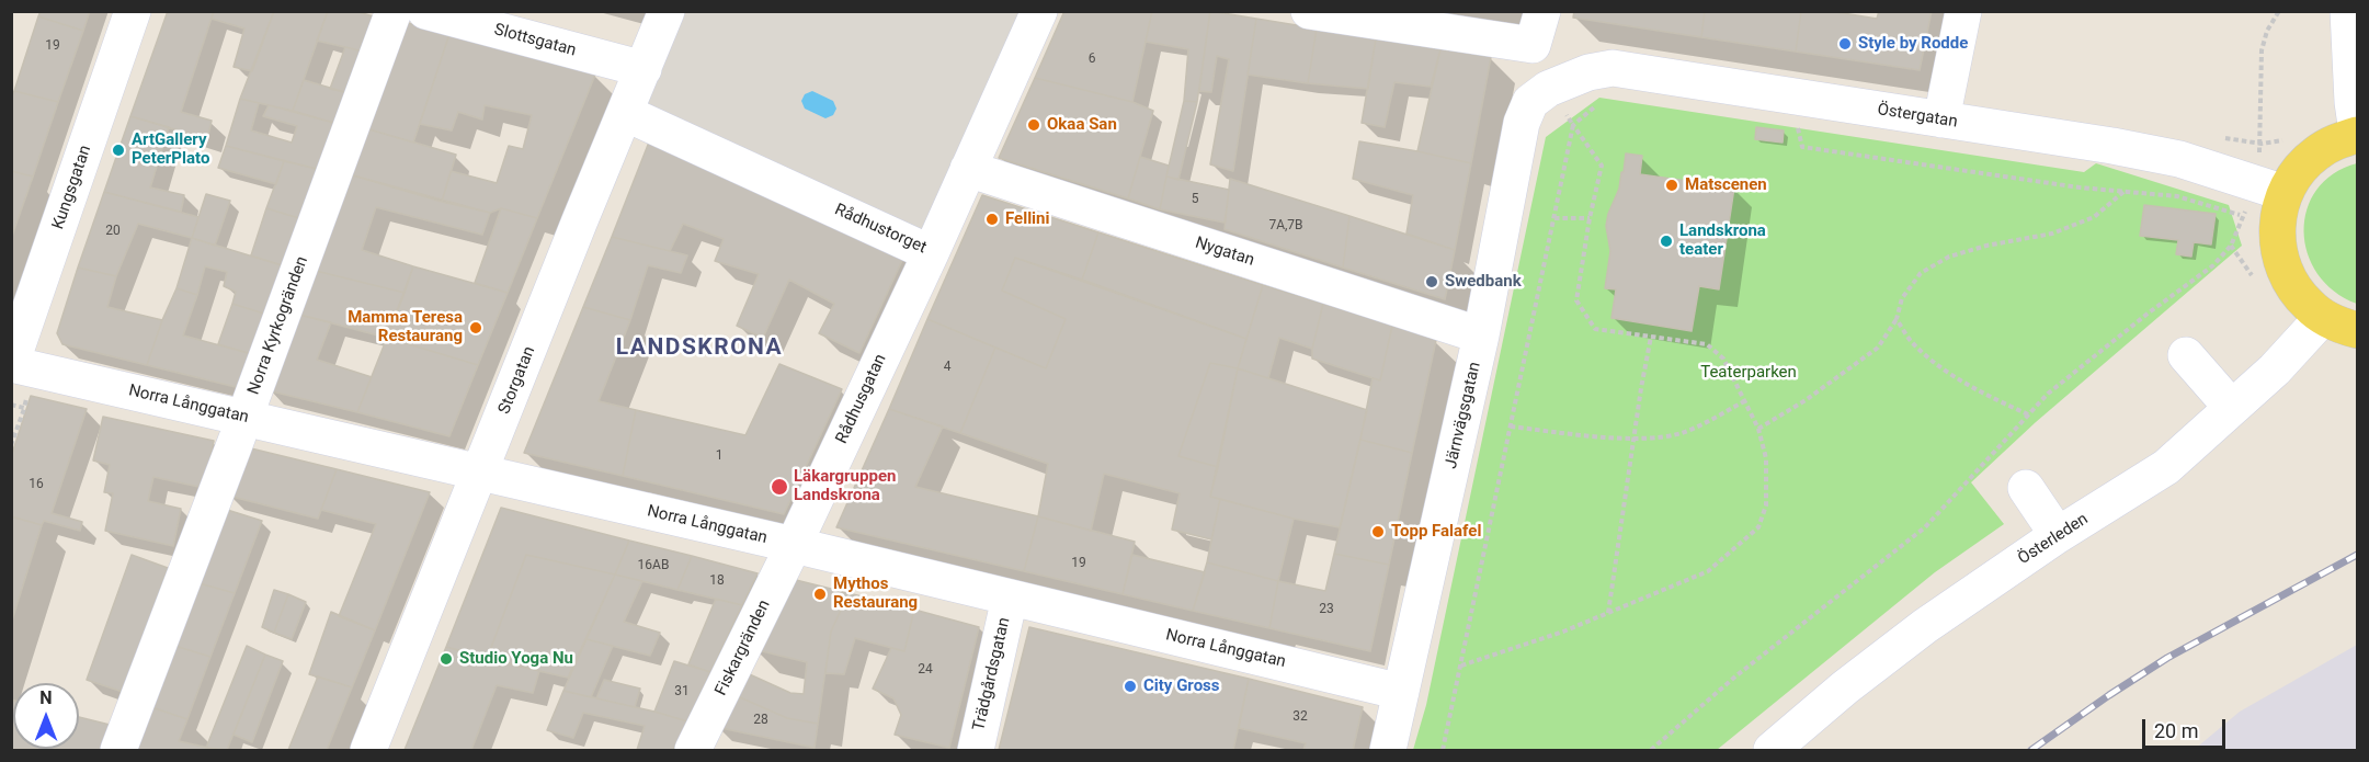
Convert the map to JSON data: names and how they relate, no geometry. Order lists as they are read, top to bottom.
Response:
{
  "streets": {
    "street": [
      "Slottsgatan",
      "Östergatan",
      "Kungsgatan",
      "Rådhustorget",
      "Nygatan",
      "Norra Kyrkogränden",
      "Storgatan",
      "Rådhusgatan",
      "Norra Långgatan",
      "Järnvägsgatan",
      "Österleden",
      "Fiskargränden",
      "Trädgårdsgatan"
    ]
  },
  "crossings": [
    ["Slottsgatan", "Storgatan"],
    ["Östergatan", "Järnvägsgatan"],
    ["Kungsgatan", "Norra Långgatan"],
    ["Rådhustorget", "Nygatan"],
    ["Rådhustorget", "Storgatan"],
    ["Rådhustorget", "Rådhusgatan"],
    ["Nygatan", "Järnvägsgatan"],
    ["Norra Kyrkogränden", "Norra Långgatan"],
    ["Storgatan", "Norra Långgatan"],
    ["Rådhusgatan", "Norra Långgatan"],
    ["Rådhusgatan", "Fiskargränden"],
    ["Norra Långgatan", "Järnvägsgatan"],
    ["Norra Långgatan", "Fiskargränden"],
    ["Norra Långgatan", "Trädgårdsgatan"]
  ],
  "districts": ["LANDSKRONA"],
  "parks": ["Teaterparken"],
  "places": [
    "Style by Rodde",
    "Okaa San",
    "ArtGallery PeterPlato",
    "Matscenen",
    "Fellini",
    "Landskrona teater",
    "Swedbank",
    "Mamma Teresa Restaurang",
    "Läkargruppen Landskrona",
    "Topp Falafel",
    "Mythos Restaurang",
    "Studio Yoga Nu",
    "City Gross"
  ],
  "house_numbers": [
    "19",
    "6",
    "5",
    "7A,7B",
    "20",
    "4",
    "1",
    "16",
    "19",
    "16AB",
    "18",
    "23",
    "24",
    "31",
    "32",
    "28"
  ],
  "scale_bar": "20 m",
  "north": "top"
}
